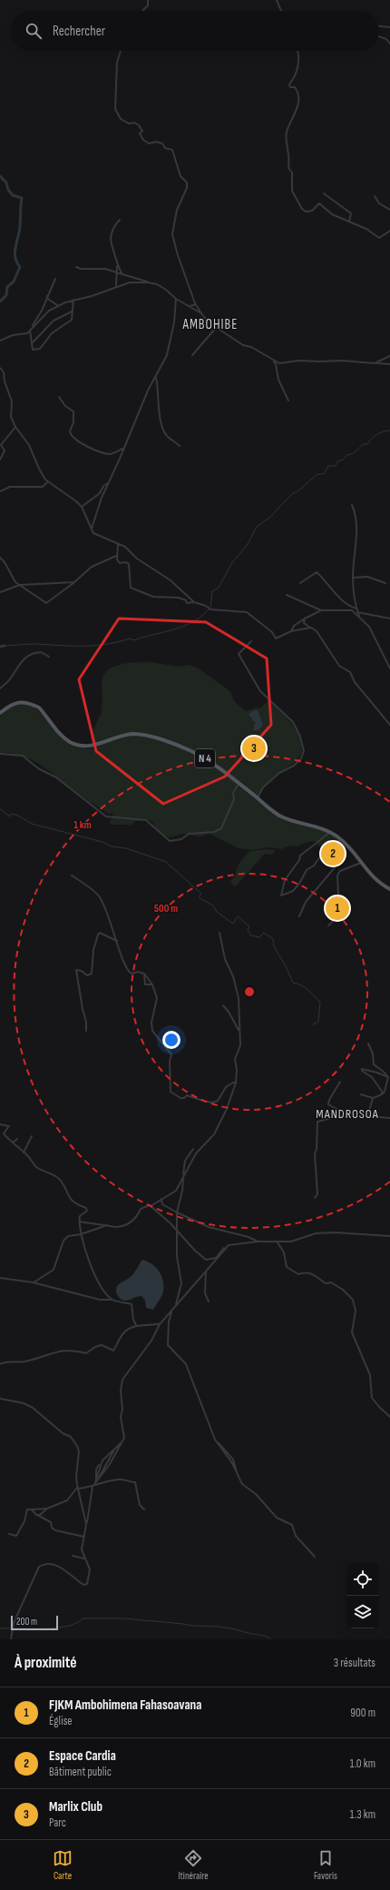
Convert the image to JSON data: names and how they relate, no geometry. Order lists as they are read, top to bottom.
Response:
{
  "streets": {
    "main road": ["N 4"]
  },
  "districts": ["AMBOHIBE", "MANDROSOA"],
  "scale_bar": "200 m",
  "page": {
    "search": "Rechercher",
    "pins": ["3", "2", "1"],
    "scale": "200 m",
    "heading": ["À proximité", "3 résultats"],
    "list": [
      {
        "mark": "1",
        "name": "FJKM Ambohimena Fahasoavana",
        "note": "Église",
        "value": "900 m"
      },
      {
        "mark": "2",
        "name": "Espace Cardia",
        "note": "Bâtiment public",
        "value": "1.0 km"
      },
      {
        "mark": "3",
        "name": "Marlix Club",
        "note": "Parc",
        "value": "1.3 km"
      }
    ],
    "nav": ["Carte", "Itinéraire", "Favoris"]
  },
  "rings": ["1 km", "500 m"]
}
